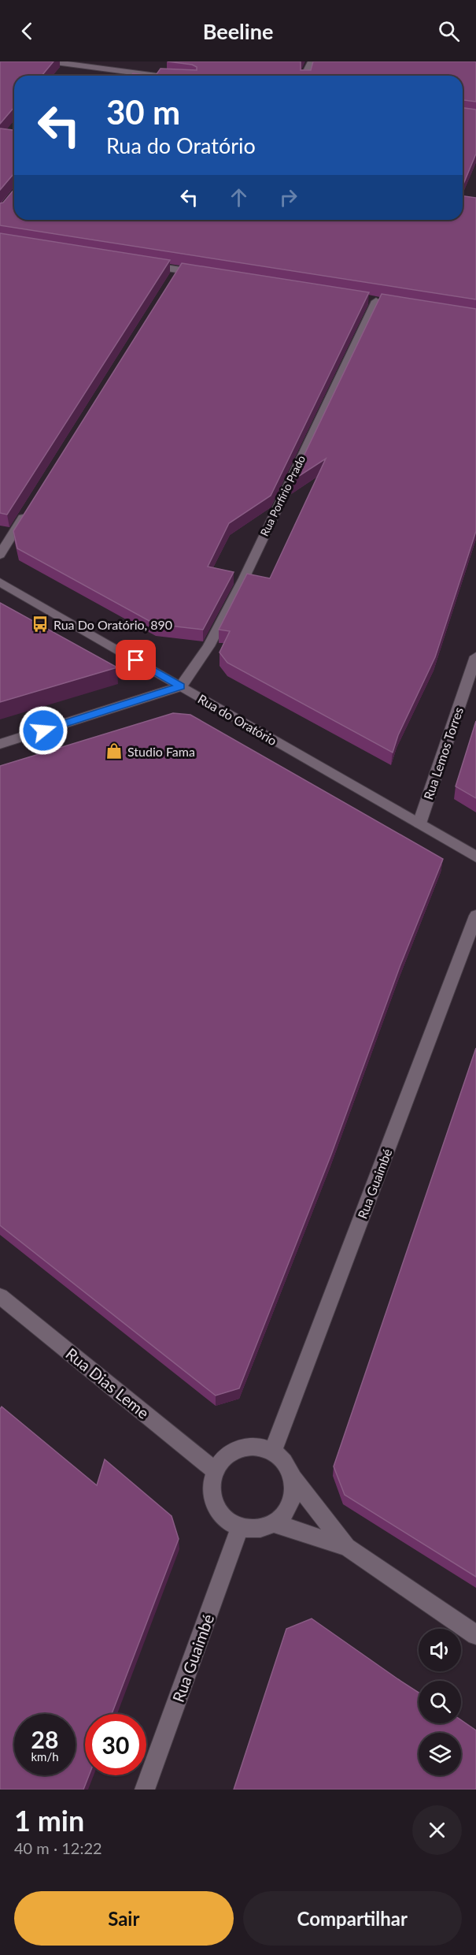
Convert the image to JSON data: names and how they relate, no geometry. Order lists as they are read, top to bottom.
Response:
{
  "streets": {
    "street": [
      "Rua Porfírio Prado",
      "Rua do Oratório",
      "Rua Lemos Torres",
      "Rua Guaimbé",
      "Rua Dias Leme"
    ]
  },
  "crossings": [
    ["Rua Porfírio Prado", "Rua do Oratório"],
    ["Rua do Oratório", "Rua Lemos Torres"],
    ["Rua Guaimbé", "Rua Dias Leme"]
  ],
  "places": {
    "bus stop": ["Rua Do Oratório, 890"],
    "shop": ["Studio Fama"]
  },
  "page": {
    "header": "Beeline",
    "turn": ["30 m", "Rua do Oratório"],
    "speed": "28 km/h",
    "limit": "30",
    "heading": ["1 min", "40 m · 12:22"],
    "buttons": ["Sair", "Compartilhar"]
  }
}
